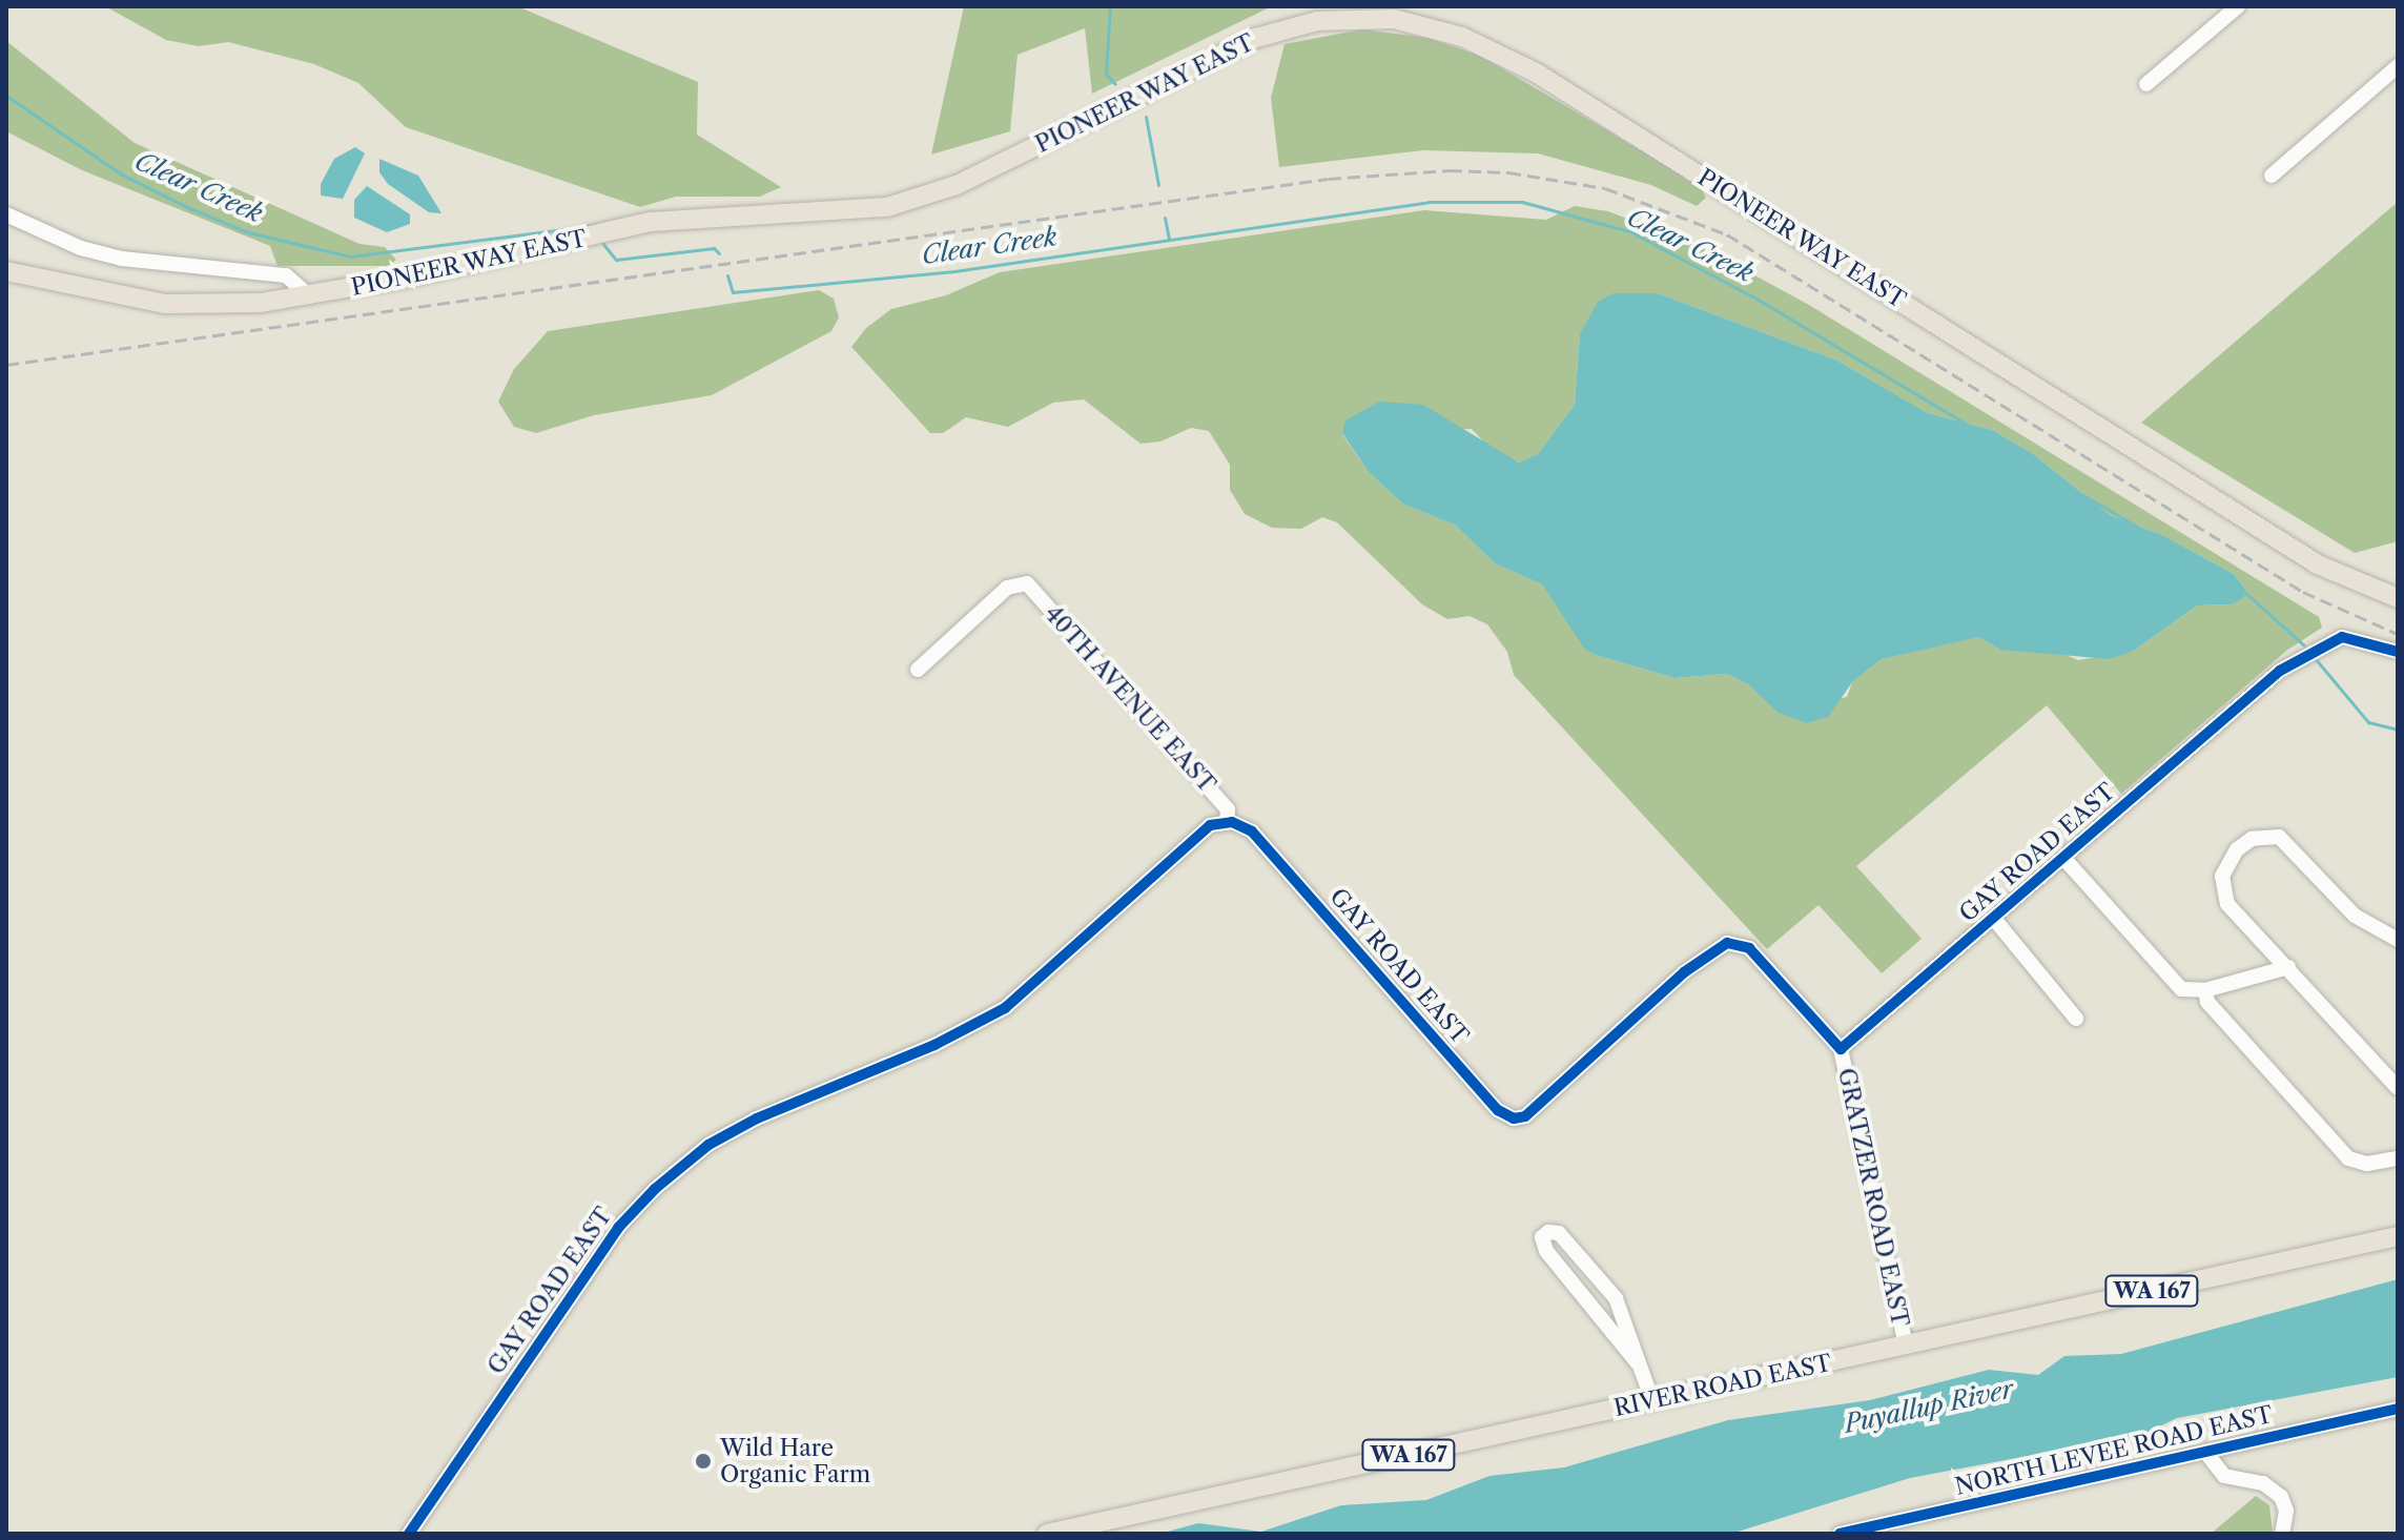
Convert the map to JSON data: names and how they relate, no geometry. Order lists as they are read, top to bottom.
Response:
{
  "streets": {
    "main road": ["PIONEER WAY EAST", "WA 167", "RIVER ROAD EAST"],
    "street": [
      "40TH AVENUE EAST",
      "GAY ROAD EAST",
      "GRATZER ROAD EAST",
      "NORTH LEVEE ROAD EAST"
    ]
  },
  "crossings": [
    ["40TH AVENUE EAST", "GAY ROAD EAST"],
    ["GAY ROAD EAST", "GRATZER ROAD EAST"],
    ["GRATZER ROAD EAST", "RIVER ROAD EAST"]
  ],
  "water": ["Clear Creek", "Puyallup River"],
  "places": ["Wild Hare Organic Farm"]
}
